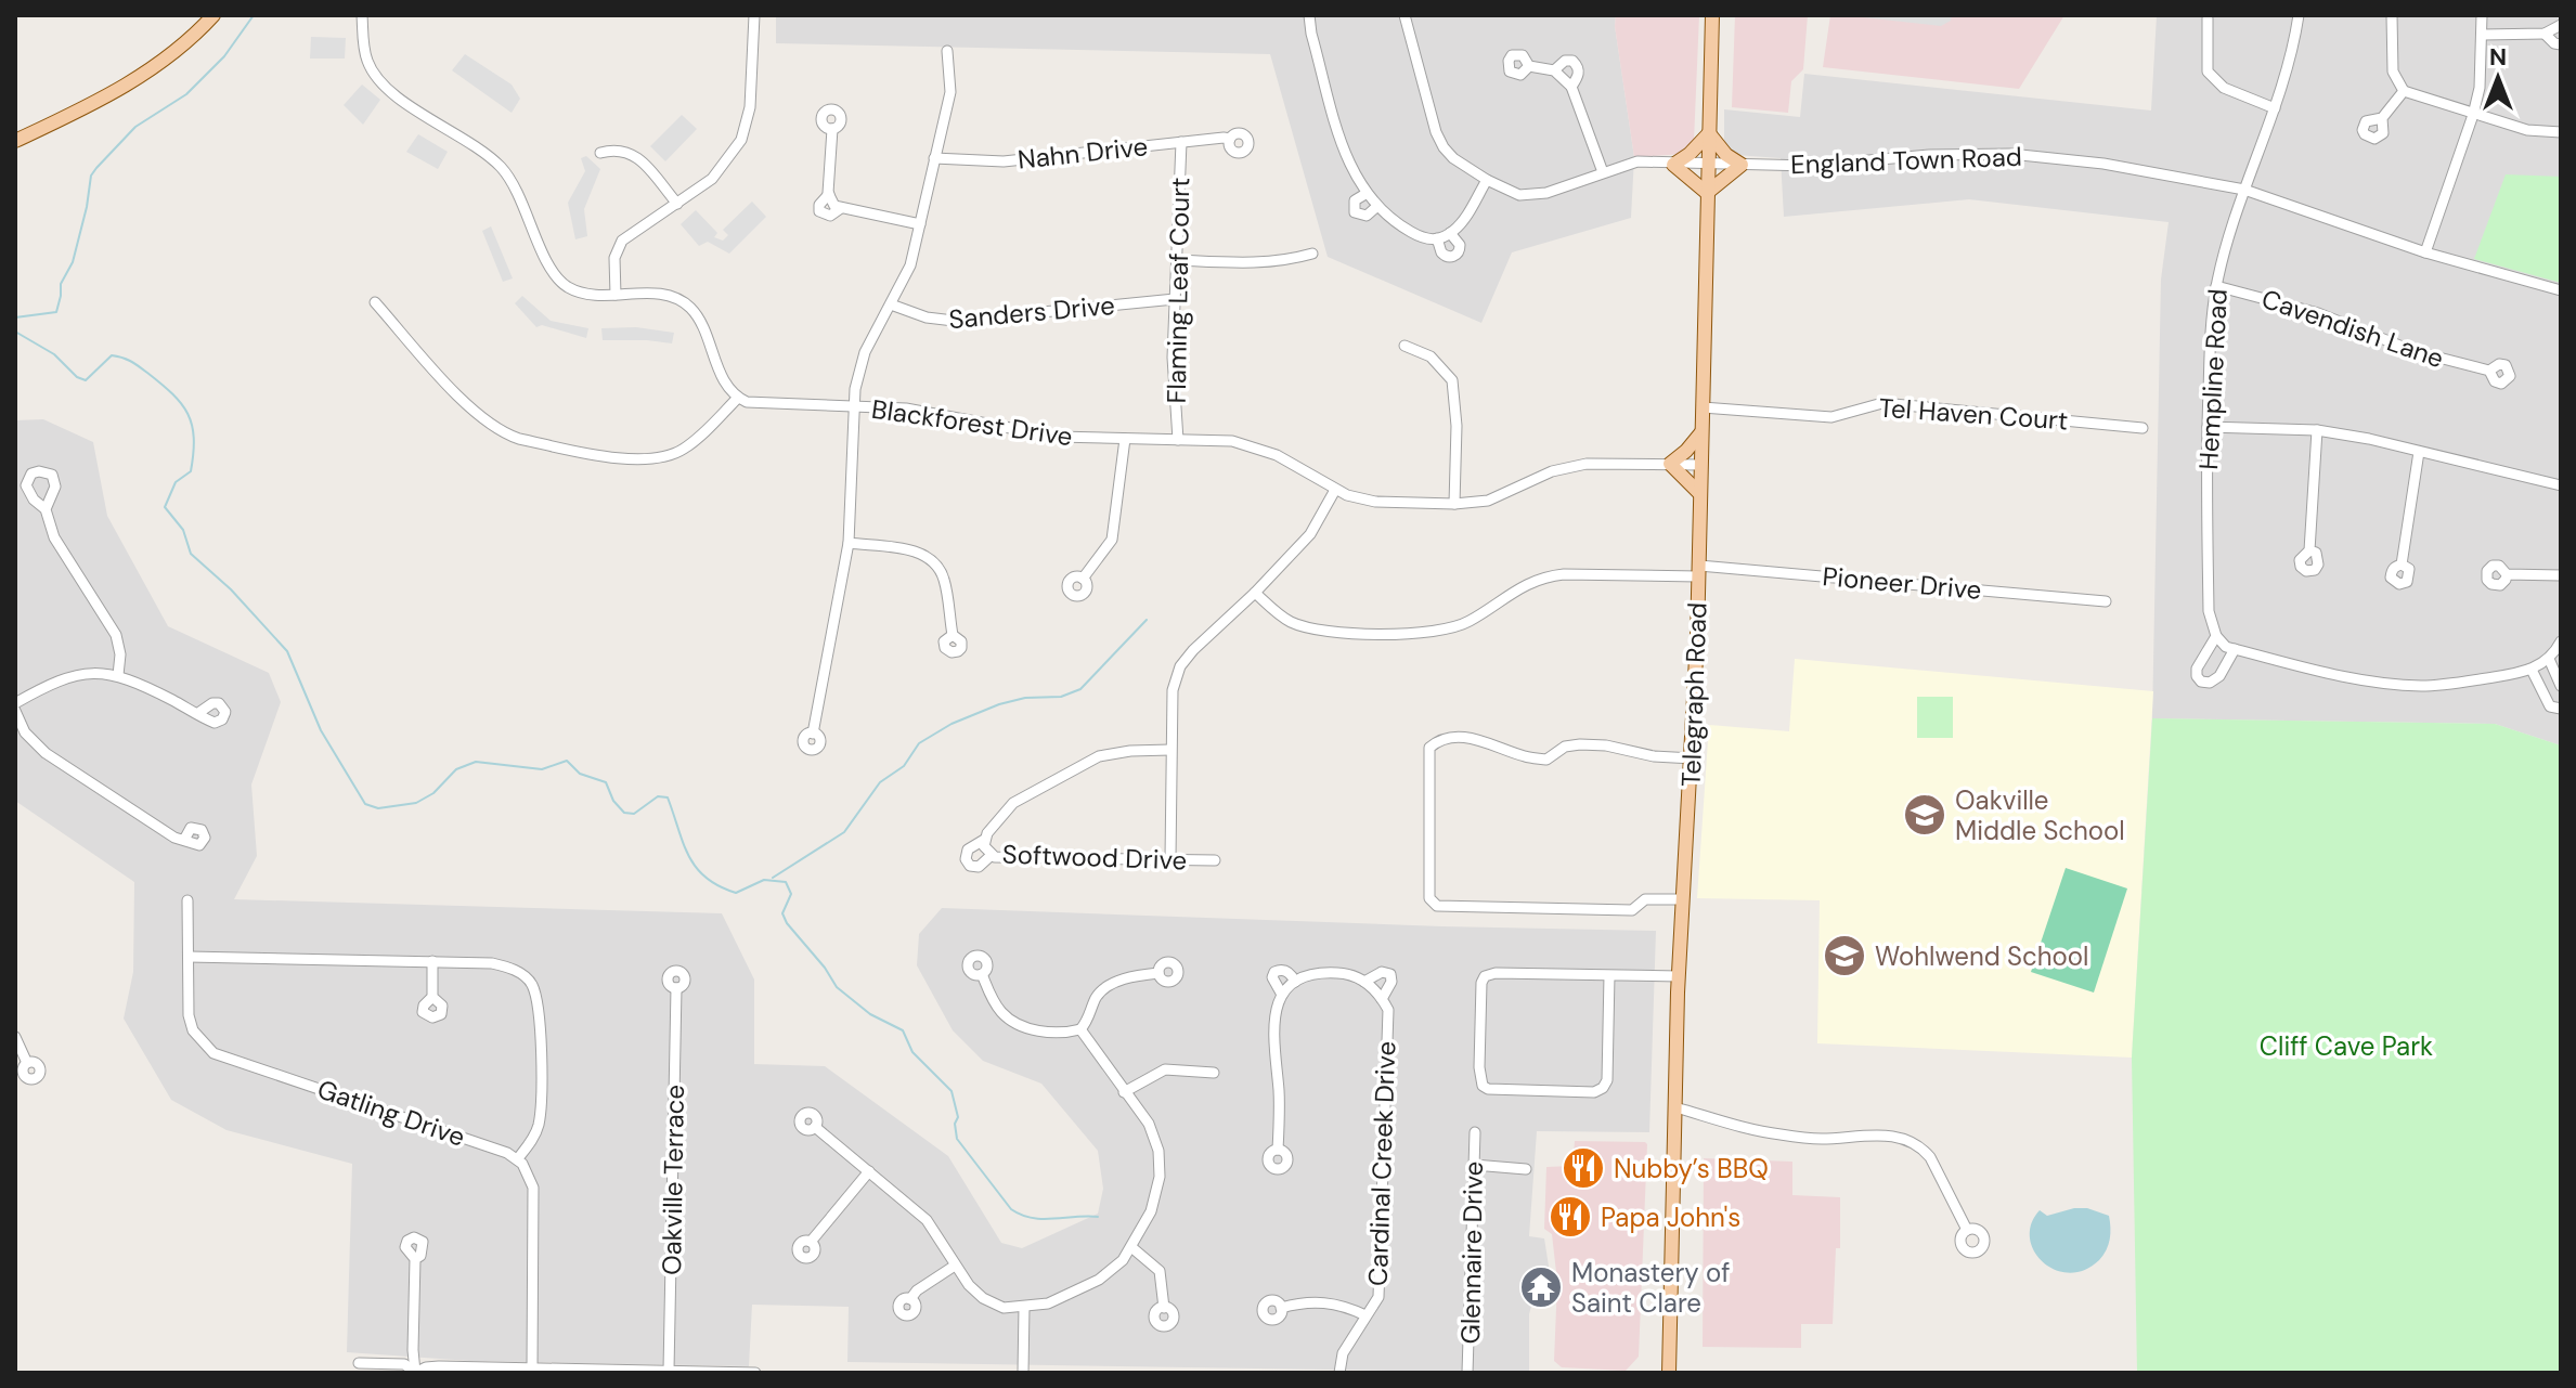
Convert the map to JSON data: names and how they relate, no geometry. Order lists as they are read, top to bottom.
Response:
{
  "streets": {
    "main road": ["Telegraph Road"],
    "street": [
      "Nahn Drive",
      "England Town Road",
      "Flaming Leaf Court",
      "Sanders Drive",
      "Cavendish Lane",
      "Hempline Road",
      "Tel Haven Court",
      "Blackforest Drive",
      "Pioneer Drive",
      "Softwood Drive",
      "Gatling Drive",
      "Cardinal Creek Drive",
      "Oakville Terrace",
      "Glennaire Drive"
    ]
  },
  "crossings": [
    ["Nahn Drive", "Flaming Leaf Court"],
    ["England Town Road", "Hempline Road"],
    ["England Town Road", "Telegraph Road"],
    ["Flaming Leaf Court", "Sanders Drive"],
    ["Flaming Leaf Court", "Blackforest Drive"],
    ["Cavendish Lane", "Hempline Road"],
    ["Tel Haven Court", "Telegraph Road"],
    ["Blackforest Drive", "Telegraph Road"],
    ["Pioneer Drive", "Telegraph Road"]
  ],
  "parks": ["Cliff Cave Park"],
  "places": {
    "school or university": ["Oakville Middle School", "Wohlwend School"],
    "restaurant": ["Nubby’s BBQ", "Papa John's"],
    "temple": ["Monastery of Saint Clare"]
  },
  "north": "top"
}
